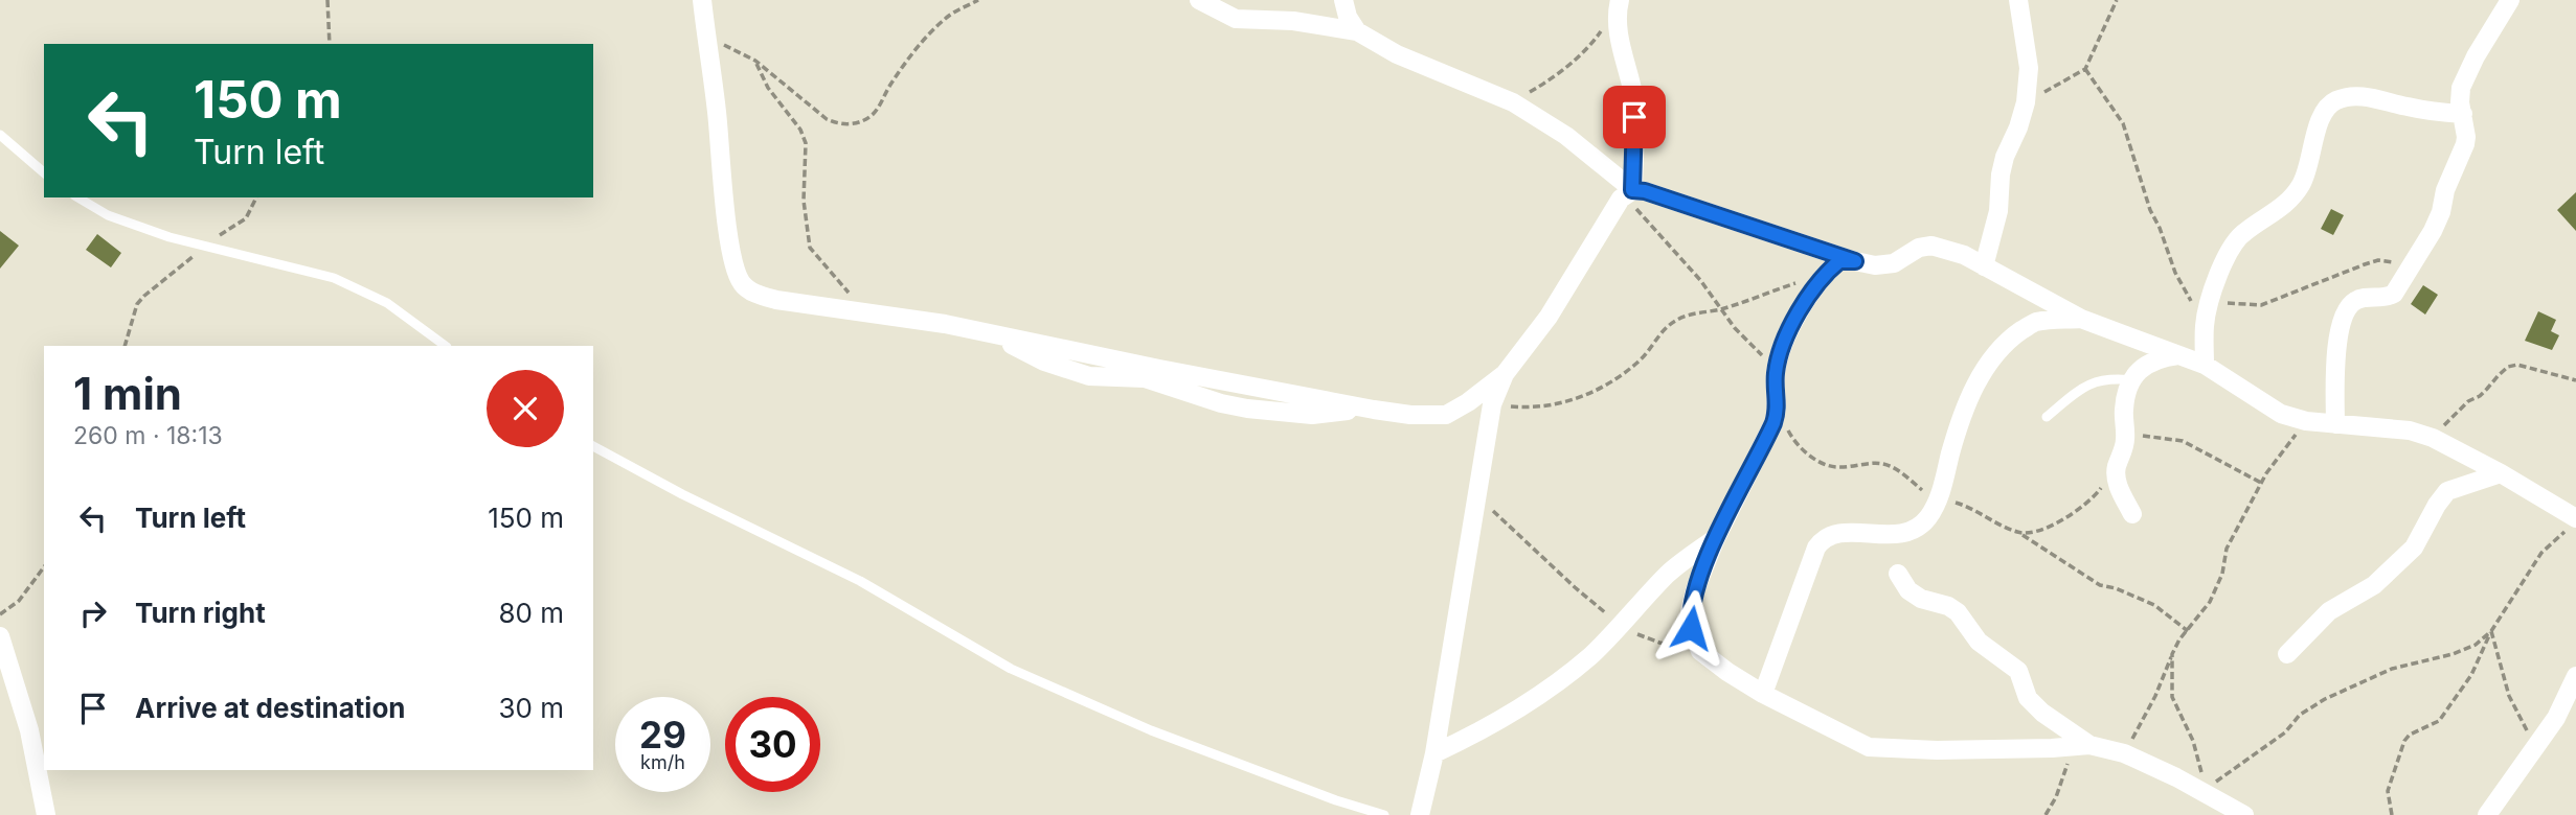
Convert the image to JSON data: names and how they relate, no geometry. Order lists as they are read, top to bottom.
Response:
{
  "page": {
    "turn": ["150 m", "Turn left"],
    "heading": ["1 min", "260 m · 18:13"],
    "list": [
      {
        "name": "Turn left",
        "value": "150 m"
      },
      {
        "name": "Turn right",
        "value": "80 m"
      },
      {
        "name": "Arrive at destination",
        "value": "30 m"
      }
    ],
    "speed": "29 km/h",
    "limit": "30"
  }
}
